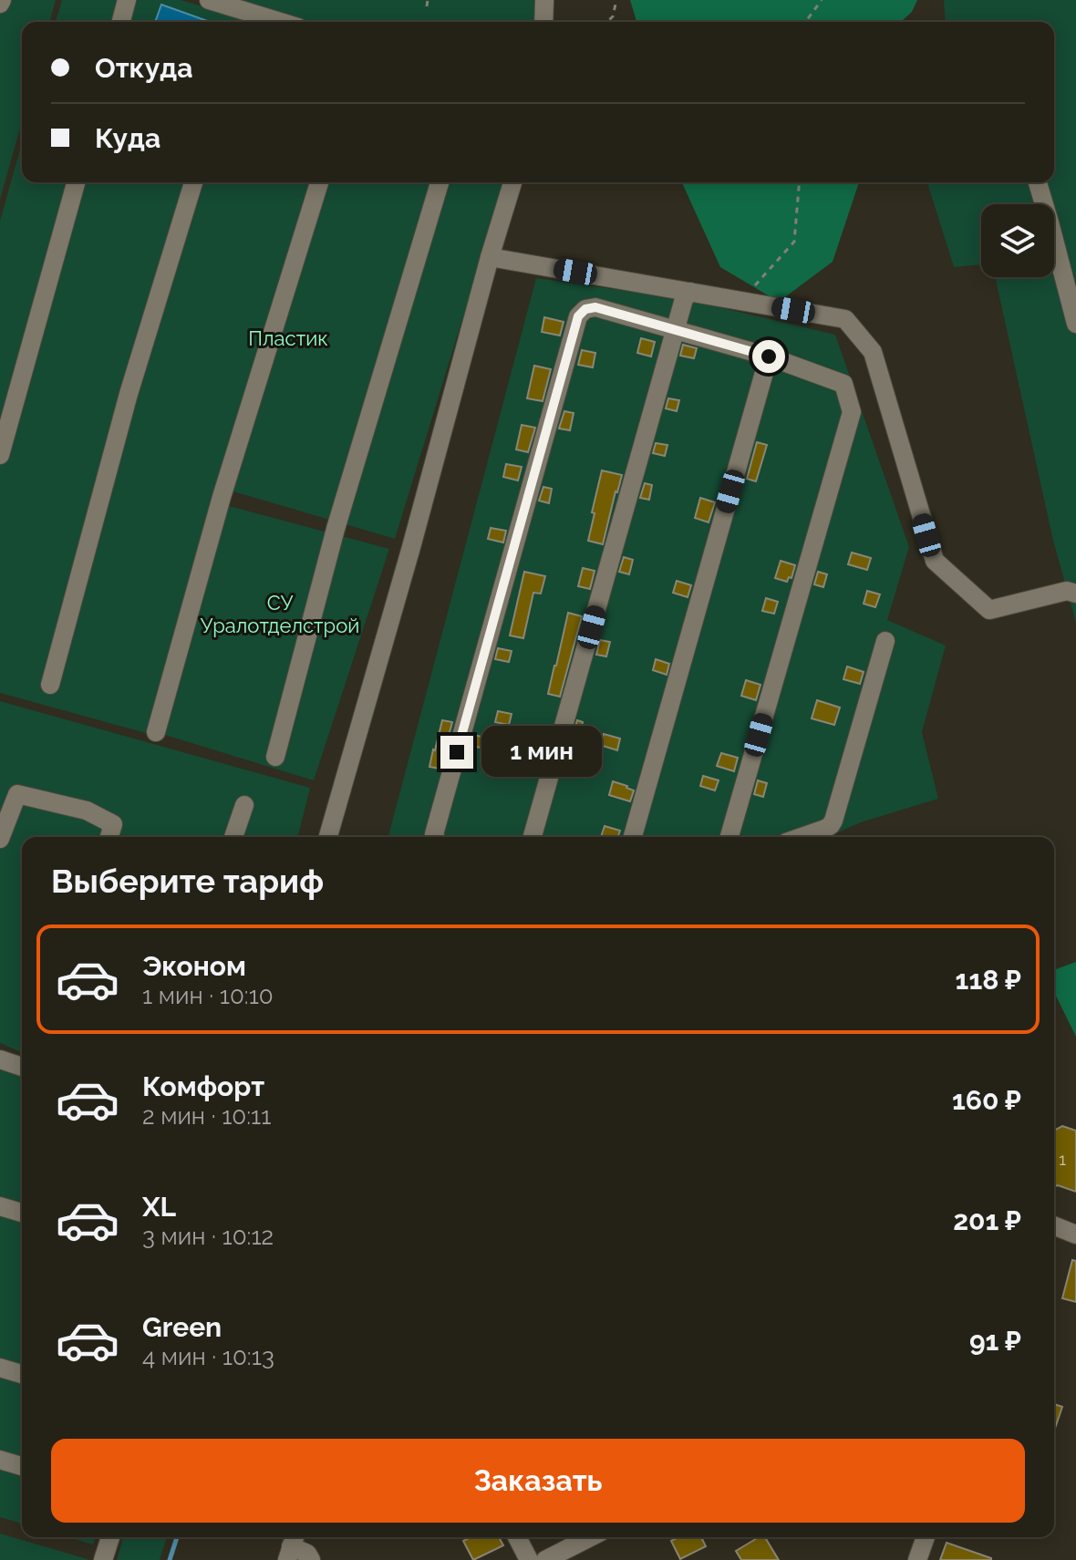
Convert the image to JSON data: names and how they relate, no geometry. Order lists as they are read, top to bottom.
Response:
{
  "parks": ["Пластик", "СУ Уралотделстрой"],
  "house_numbers": ["1"],
  "page": {
    "banner": ["Откуда", "Куда"],
    "bubble": "1 мин",
    "heading": "Выберите тариф",
    "list": [
      {
        "name": "Эконом",
        "note": "1 мин · 10:10",
        "value": "118 ₽"
      },
      {
        "name": "Комфорт",
        "note": "2 мин · 10:11",
        "value": "160 ₽"
      },
      {
        "name": "XL",
        "note": "3 мин · 10:12",
        "value": "201 ₽"
      },
      {
        "name": "Green",
        "note": "4 мин · 10:13",
        "value": "91 ₽"
      }
    ],
    "buttons": "Заказать"
  }
}
